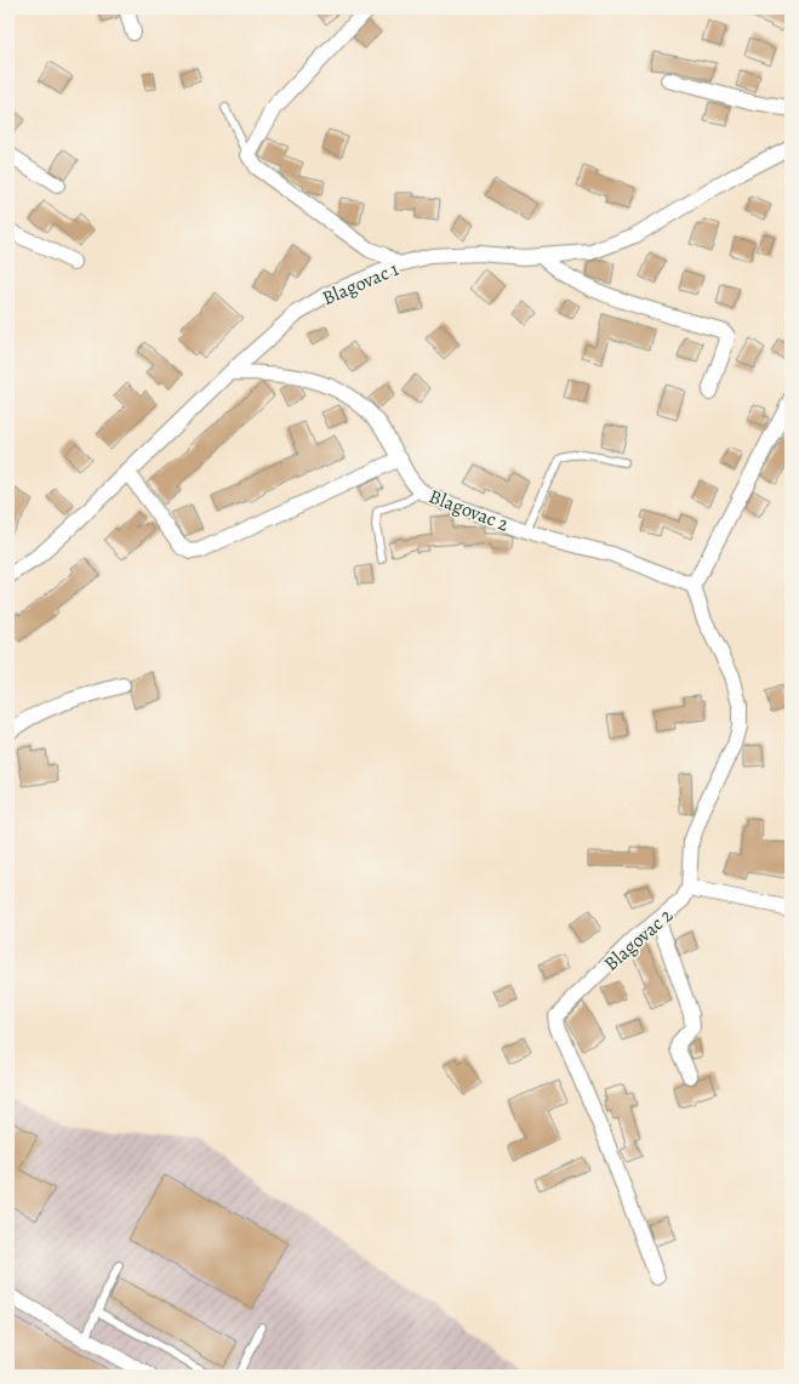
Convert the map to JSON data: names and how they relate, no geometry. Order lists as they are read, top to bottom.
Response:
{
  "streets": {
    "street": ["Blagovac 1", "Blagovac 2"]
  },
  "crossings": [
    ["Blagovac 1", "Blagovac 2"]
  ]
}
